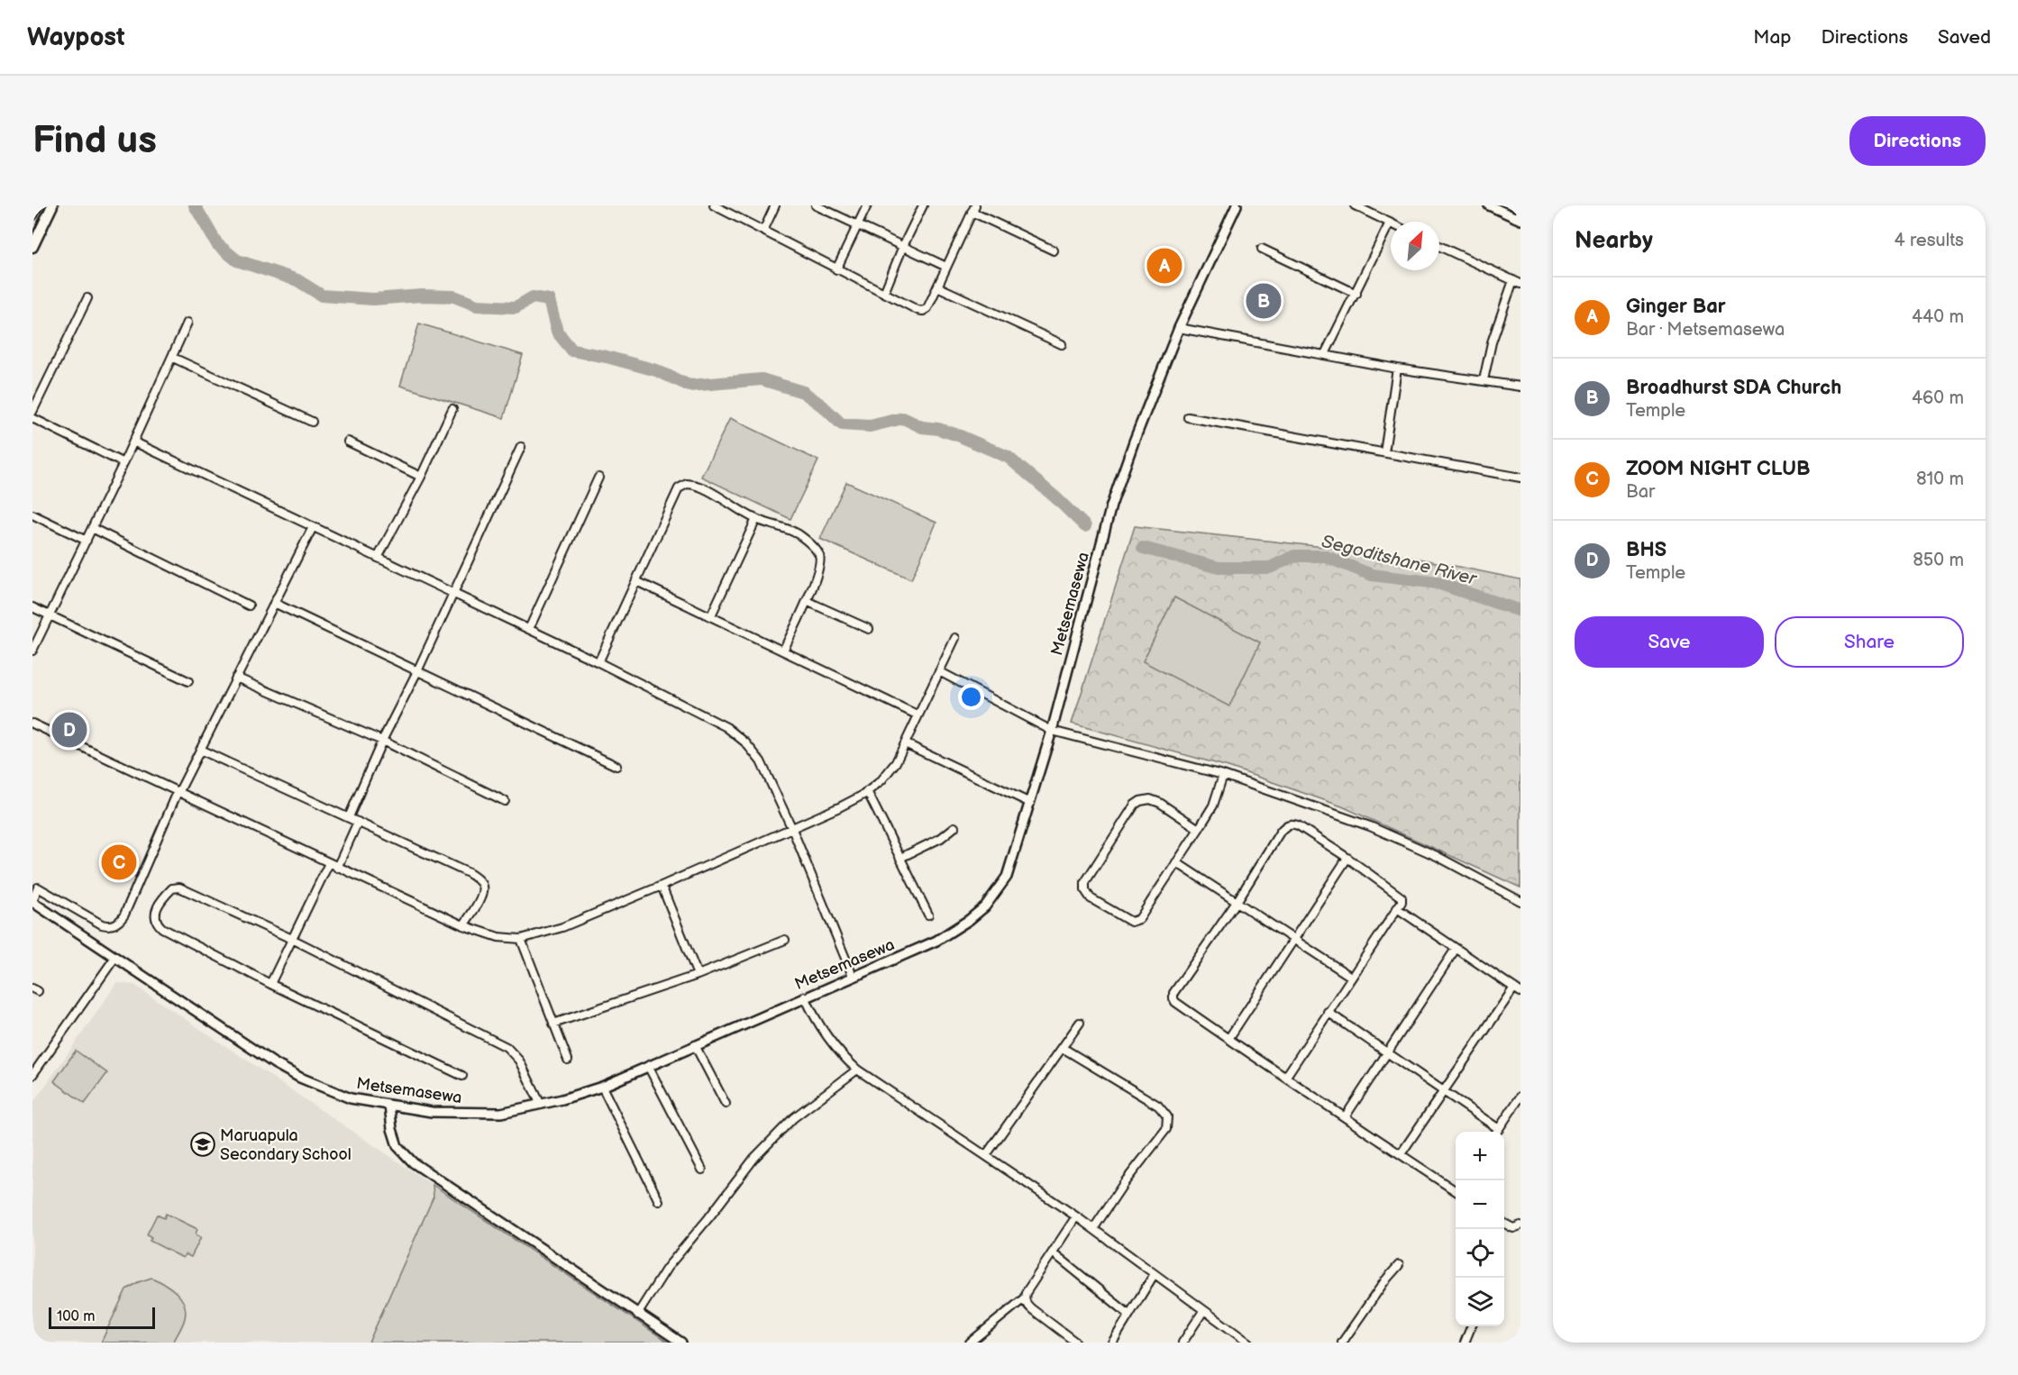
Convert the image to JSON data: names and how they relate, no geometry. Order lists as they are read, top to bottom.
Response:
{
  "streets": {
    "street": ["Metsemasewa"]
  },
  "water": ["Segoditshane River"],
  "places": {
    "school or university": ["Maruapula Secondary School"]
  },
  "scale_bar": "100 m",
  "north": "top right",
  "page": {
    "header": "Waypost",
    "nav": ["Map", "Directions", "Saved"],
    "buttons": [
      "Directions",
      ["Save", "Share"]
    ],
    "title": "Find us",
    "heading": ["Nearby", "4 results"],
    "pins": [
      "A",
      "B",
      "D",
      "C"
    ],
    "list": [
      {
        "mark": "A",
        "name": "Ginger Bar",
        "note": "Bar · Metsemasewa",
        "value": "440 m"
      },
      {
        "mark": "B",
        "name": "Broadhurst SDA Church",
        "note": "Temple",
        "value": "460 m"
      },
      {
        "mark": "C",
        "name": "ZOOM NIGHT CLUB",
        "note": "Bar",
        "value": "810 m"
      },
      {
        "mark": "D",
        "name": "BHS",
        "note": "Temple",
        "value": "850 m"
      }
    ],
    "map_buttons": ["+", "−"],
    "scale": "100 m"
  }
}
